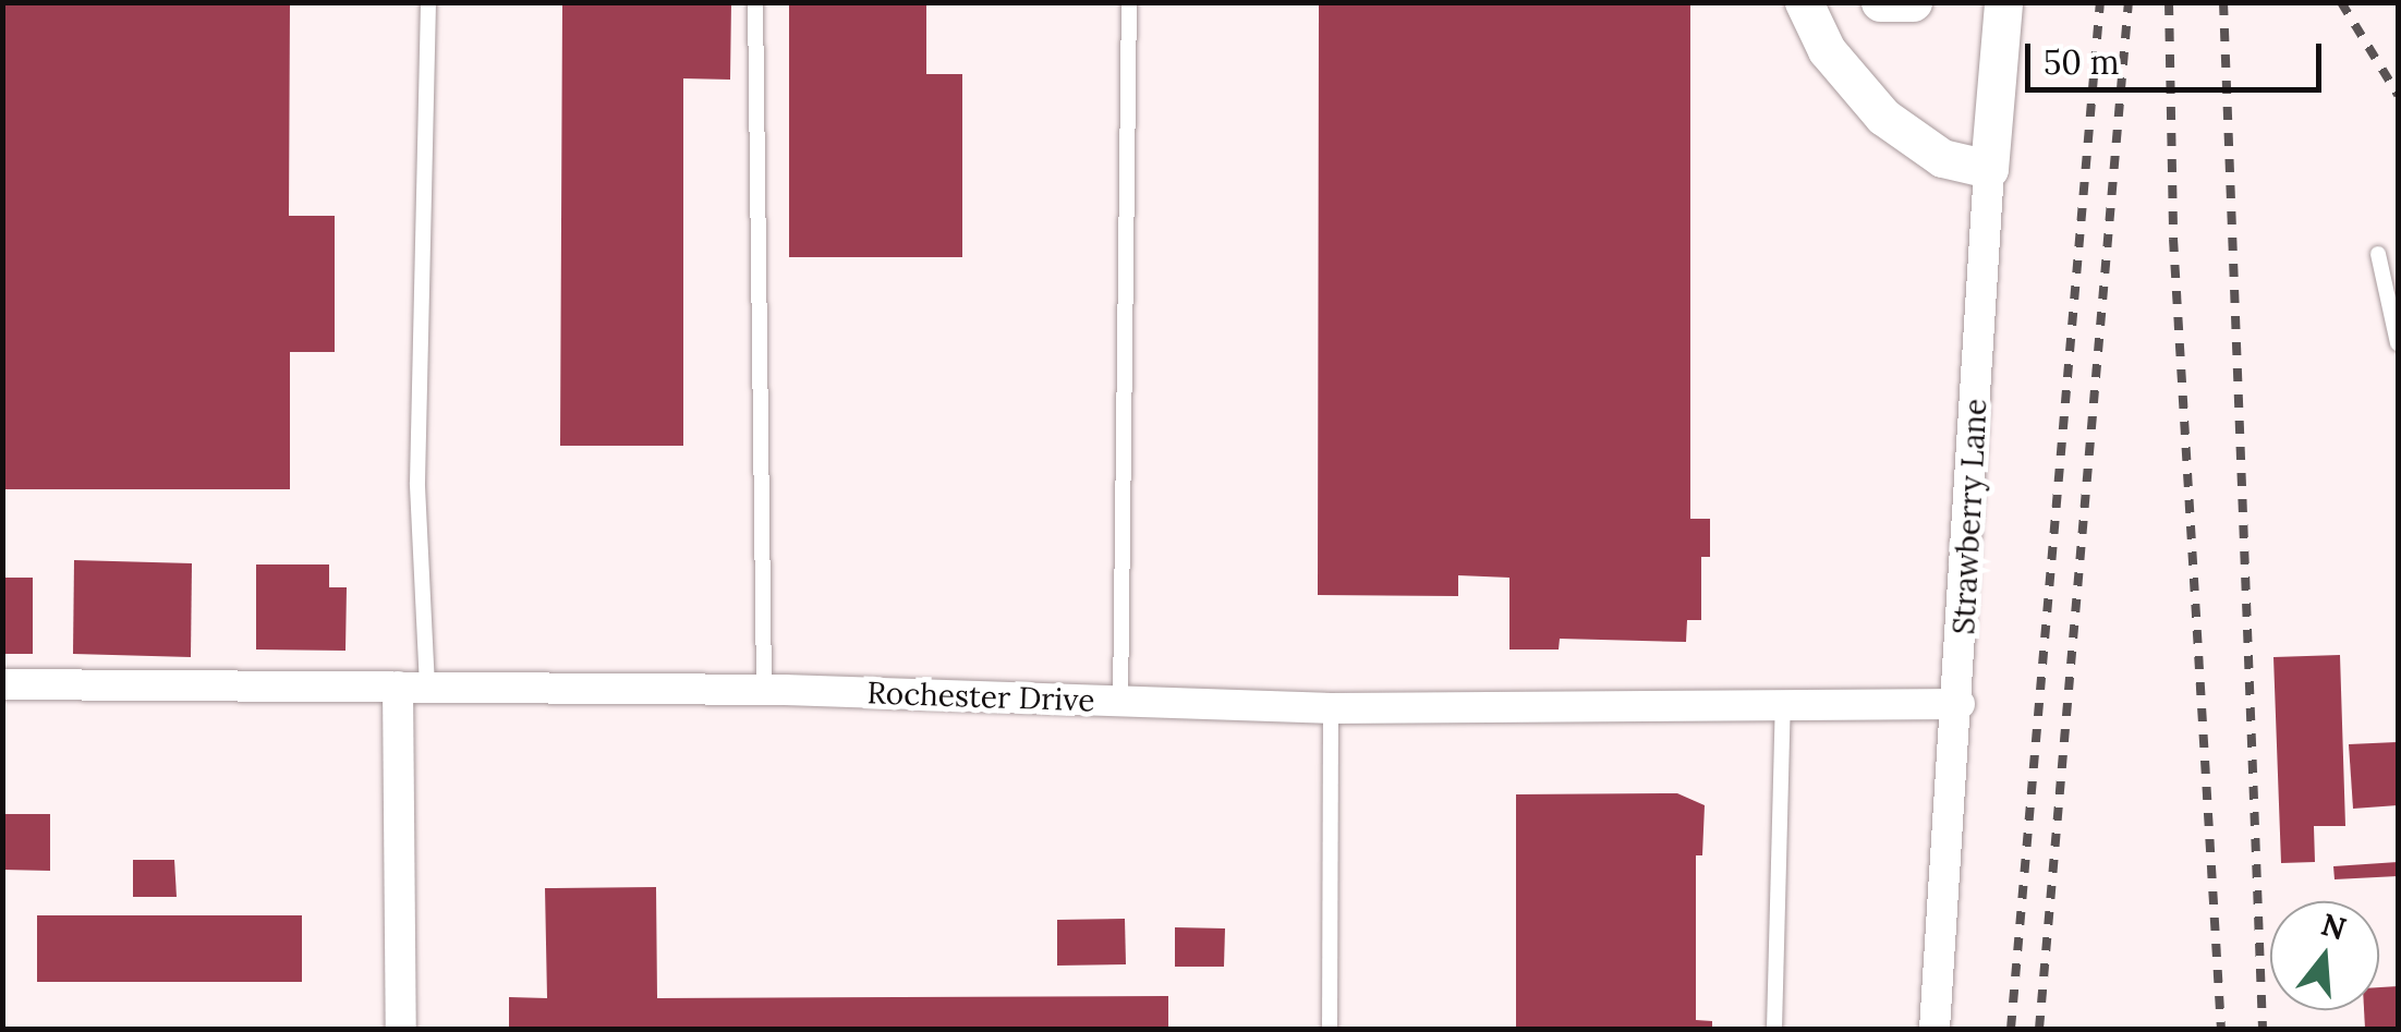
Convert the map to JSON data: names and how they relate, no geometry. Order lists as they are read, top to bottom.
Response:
{
  "streets": {
    "street": ["Strawberry Lane", "Rochester Drive"]
  },
  "crossings": [
    ["Strawberry Lane", "Rochester Drive"]
  ],
  "scale_bar": "50 m",
  "north": "top"
}
